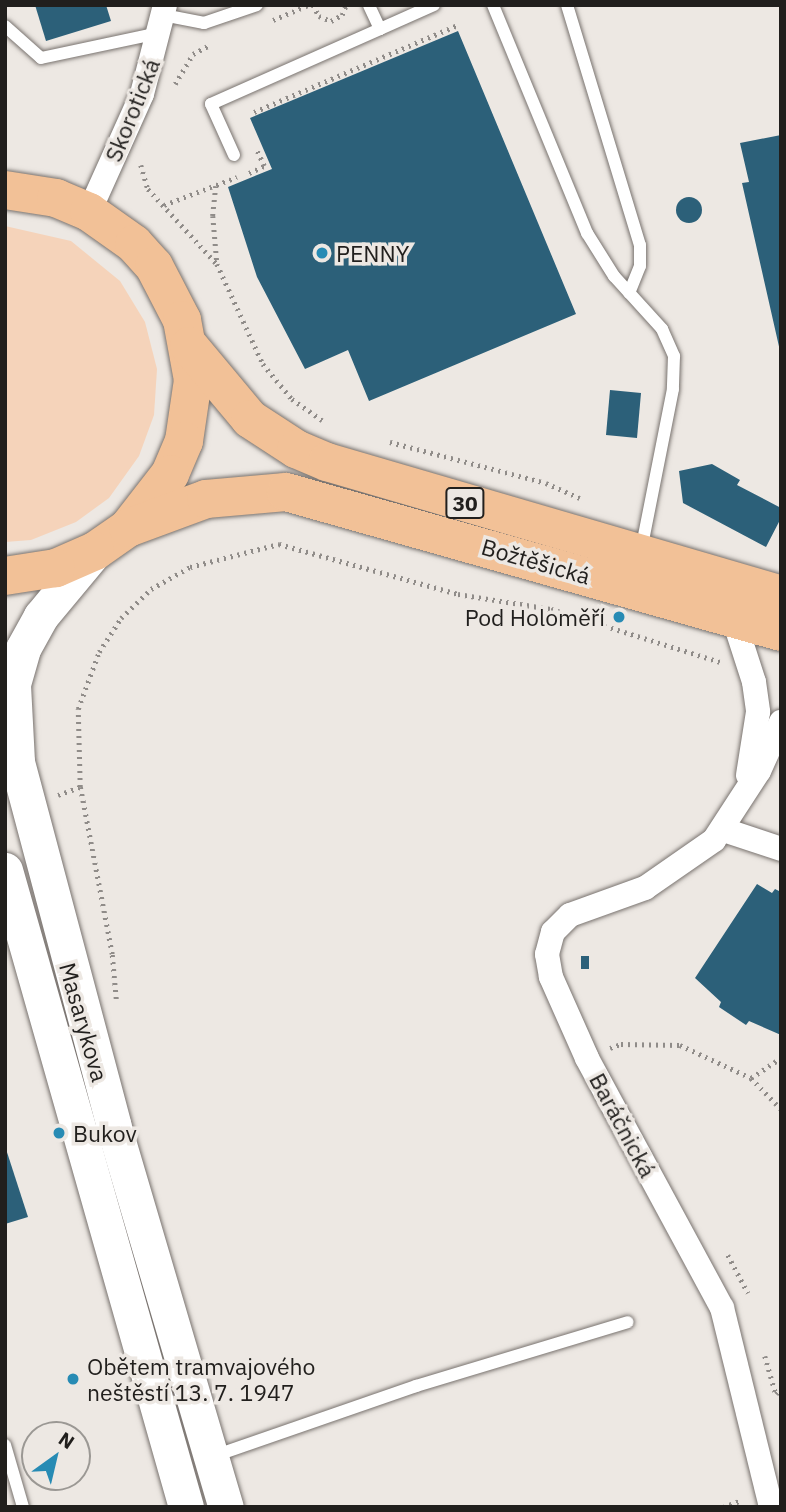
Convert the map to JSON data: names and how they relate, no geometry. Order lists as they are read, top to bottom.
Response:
{
  "streets": {
    "main road": ["30", "Božtěšická"],
    "street": ["Skorotická", "Masarykova", "Baráčnická"]
  },
  "crossings": [
    ["Skorotická", "30"],
    ["30", "Božtěšická"],
    ["30", "Masarykova"],
    ["Božtěšická", "Baráčnická"]
  ],
  "places": [
    "PENNY",
    "Pod Holoměří",
    "Bukov",
    "Obětem tramvajového neštěstí 13. 7. 1947"
  ],
  "north": "top right"
}
